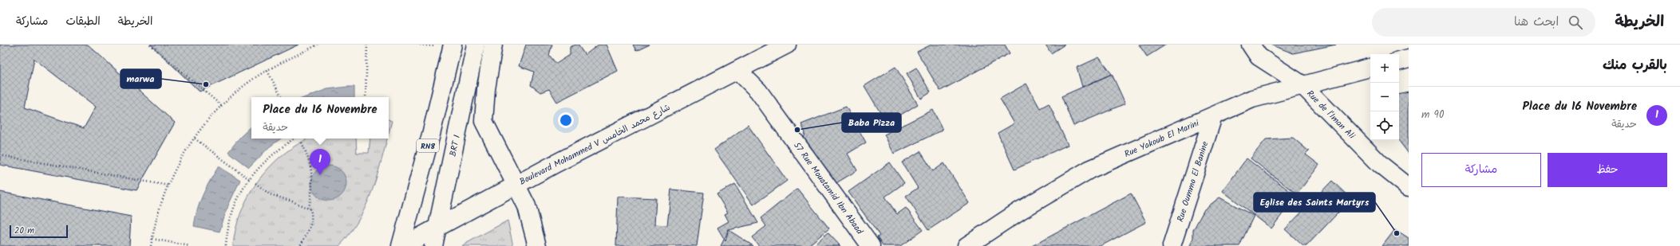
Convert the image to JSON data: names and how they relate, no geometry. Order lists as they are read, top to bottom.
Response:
{
  "streets": {
    "street": [
      "Rue de l'Iman Ali",
      "Rue Yakoub El Marini",
      "Boulevard Mohammed V شارع محمد الخامس",
      "BRT 1",
      "RN8",
      "Rue Oummo El Banine",
      "57 Rue Mouatamid Ibn Abaad"
    ]
  },
  "crossings": [
    ["Rue de l'Iman Ali", "Rue Yakoub El Marini"],
    ["Rue Yakoub El Marini", "Rue Oummo El Banine"],
    ["Boulevard Mohammed V شارع محمد الخامس", "BRT 1"],
    ["Boulevard Mohammed V شارع محمد الخامس", "RN8"],
    ["Boulevard Mohammed V شارع محمد الخامس", "57 Rue Mouatamid Ibn Abaad"]
  ],
  "places": ["marwa", "Baba Pizza", "Eglise des Saints Martyrs"],
  "scale_bar": "20 m",
  "page": {
    "header": "الخريطة",
    "search": "ابحث هنا",
    "nav": ["الخريطة", "الطبقات", "مشاركة"],
    "heading": "بالقرب منك",
    "map_buttons": ["+", "−"],
    "list": [
      {
        "mark": "1",
        "name": "Place du 16 Novembre",
        "note": "حديقة",
        "value": "90 m"
      }
    ],
    "popup": ["Place du 16 Novembre", "حديقة"],
    "buttons": ["حفظ", "مشاركة"],
    "pins": "1",
    "scale": "20 m"
  }
}
